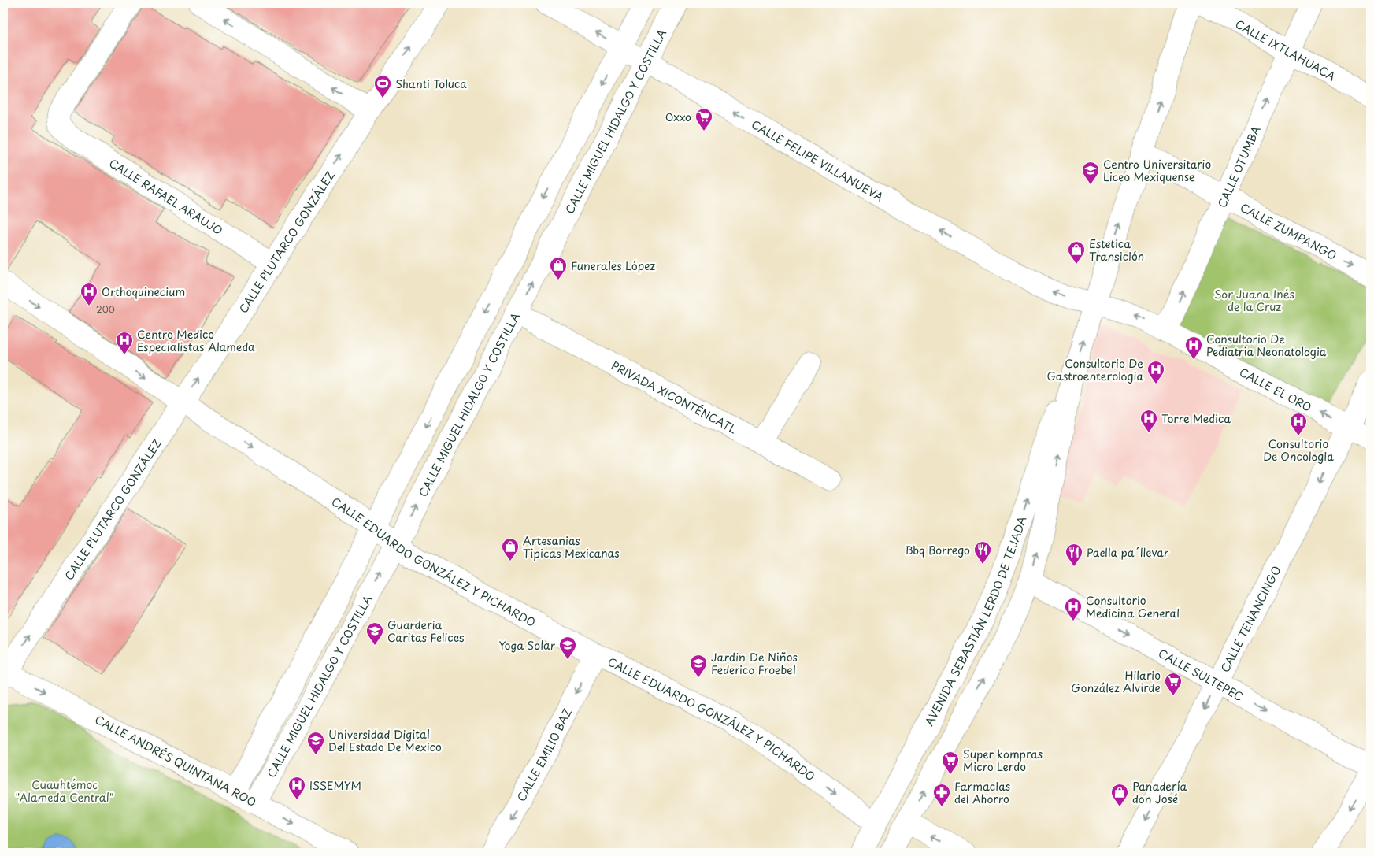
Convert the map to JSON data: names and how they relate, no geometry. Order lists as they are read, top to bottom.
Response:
{
  "streets": {
    "street": [
      "CALLE IXTLAHUACA",
      "CALLE MIGUEL HIDALGO Y COSTILLA",
      "CALLE FELIPE VILLANUEVA",
      "CALLE OTUMBA",
      "CALLE RAFAEL ARAUJO",
      "CALLE ZUMPANGO",
      "CALLE PLUTARCO GONZÁLEZ",
      "CALLE EL ORO",
      "PRIVADA XICONTÉNCATL",
      "CALLE EDUARDO GONZÁLEZ Y PICHARDO",
      "CALLE TENANCINGO",
      "AVENIDA SEBASTIÁN LERDO DE TEJADA",
      "CALLE SULTEPEC",
      "CALLE EMILIO BAZ",
      "CALLE ANDRÉS QUINTANA ROO"
    ]
  },
  "crossings": [
    ["CALLE IXTLAHUACA", "CALLE OTUMBA"],
    ["CALLE MIGUEL HIDALGO Y COSTILLA", "CALLE FELIPE VILLANUEVA"],
    ["CALLE MIGUEL HIDALGO Y COSTILLA", "PRIVADA XICONTÉNCATL"],
    ["CALLE MIGUEL HIDALGO Y COSTILLA", "CALLE EDUARDO GONZÁLEZ Y PICHARDO"],
    ["CALLE MIGUEL HIDALGO Y COSTILLA", "CALLE ANDRÉS QUINTANA ROO"],
    ["CALLE FELIPE VILLANUEVA", "CALLE EL ORO"],
    ["CALLE FELIPE VILLANUEVA", "AVENIDA SEBASTIÁN LERDO DE TEJADA"],
    ["CALLE OTUMBA", "CALLE ZUMPANGO"],
    ["CALLE OTUMBA", "CALLE EL ORO"],
    ["CALLE RAFAEL ARAUJO", "CALLE PLUTARCO GONZÁLEZ"],
    ["CALLE ZUMPANGO", "AVENIDA SEBASTIÁN LERDO DE TEJADA"],
    ["CALLE PLUTARCO GONZÁLEZ", "CALLE EDUARDO GONZÁLEZ Y PICHARDO"],
    ["CALLE PLUTARCO GONZÁLEZ", "CALLE ANDRÉS QUINTANA ROO"],
    ["CALLE EL ORO", "CALLE TENANCINGO"],
    ["CALLE EL ORO", "AVENIDA SEBASTIÁN LERDO DE TEJADA"],
    ["CALLE EDUARDO GONZÁLEZ Y PICHARDO", "AVENIDA SEBASTIÁN LERDO DE TEJADA"],
    ["CALLE EDUARDO GONZÁLEZ Y PICHARDO", "CALLE EMILIO BAZ"],
    ["CALLE TENANCINGO", "CALLE SULTEPEC"],
    ["AVENIDA SEBASTIÁN LERDO DE TEJADA", "CALLE SULTEPEC"]
  ],
  "one_way": [
    "CALLE FELIPE VILLANUEVA",
    "CALLE OTUMBA",
    "CALLE ZUMPANGO",
    "CALLE PLUTARCO GONZÁLEZ",
    "CALLE EL ORO",
    "CALLE EDUARDO GONZÁLEZ Y PICHARDO",
    "CALLE TENANCINGO",
    "AVENIDA SEBASTIÁN LERDO DE TEJADA",
    "CALLE SULTEPEC",
    "CALLE EMILIO BAZ",
    "CALLE ANDRÉS QUINTANA ROO"
  ],
  "parks": ["Sor Juana Inés de la Cruz", "Cuauhtémoc \"Alameda Central\""],
  "places": {
    "sports": ["Shanti Toluca"],
    "supermarket": ["Oxxo", "Hilario González Alvirde", "Super kompras Micro Lerdo"],
    "school or university": [
      "Centro Universitario Liceo Mexiquense",
      "Guarderia Caritas Felices",
      "Yoga Solar",
      "Jardin De Niños Federico Froebel",
      "Universidad Digital Del Estado De Mexico"
    ],
    "shop": [
      "Estetica Transición",
      "Funerales López",
      "Artesanias Tipicas Mexicanas",
      "Panadería don José"
    ],
    "hospital": [
      "Orthoquinecium",
      "Centro Medico Especialistas Alameda",
      "Consultorio De Pediatria Neonatologia",
      "Consultorio De Gastroenterologia",
      "Torre Medica",
      "Consultorio De Oncologia",
      "Consultorio Medicina General",
      "ISSEMYM"
    ],
    "restaurant": ["Bbq Borrego", "Paella pa´llevar"],
    "pharmacy": ["Farmacias del Ahorro"]
  },
  "house_numbers": ["200"]
}
